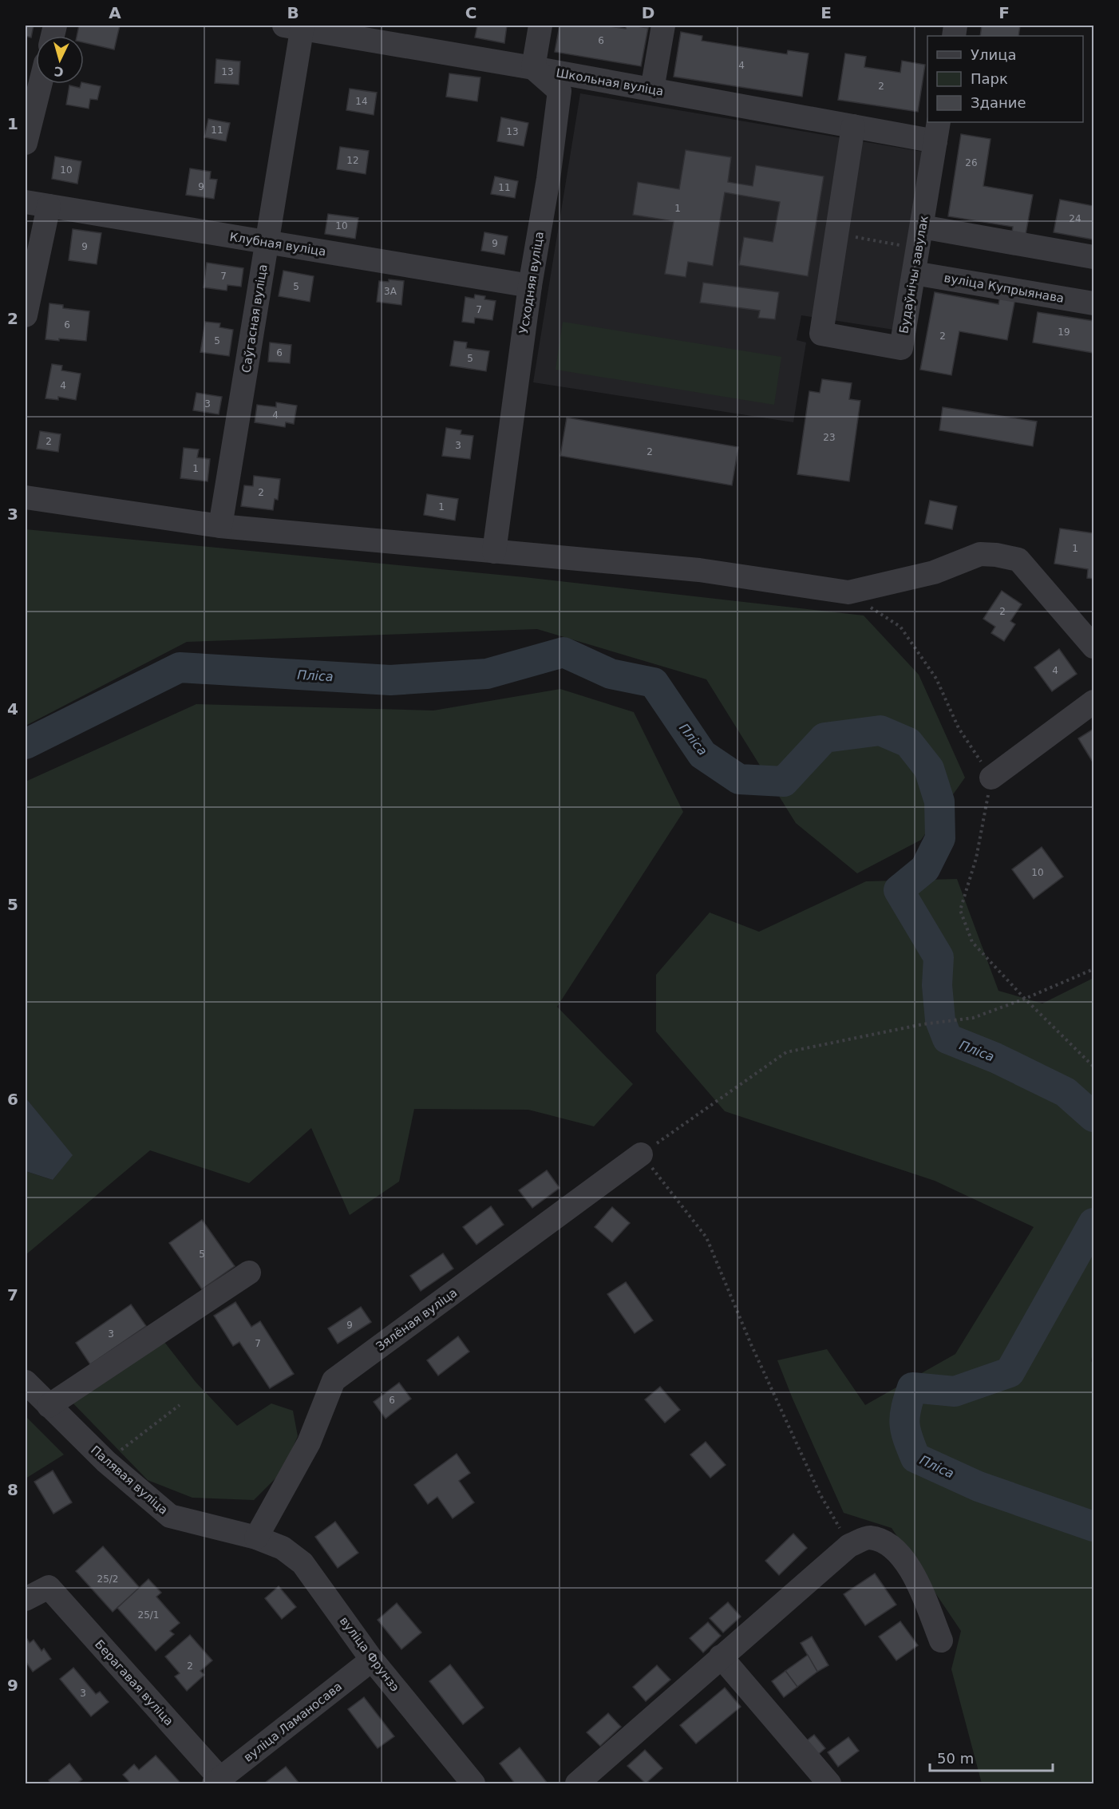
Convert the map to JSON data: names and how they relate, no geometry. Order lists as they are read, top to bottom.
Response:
{
  "streets": {
    "street": [
      "Школьная вуліца",
      "Клубная вуліца",
      "Будаўнічы завулак",
      "Усходняя вуліца",
      "вуліца Купрыянава",
      "Саўгасная вуліца",
      "Зялёная вуліца",
      "Палявая вуліца",
      "вуліца Фрунзэ",
      "Берагавая вуліца",
      "вуліца Ламаносава"
    ]
  },
  "crossings": [
    ["Школьная вуліца", "Будаўнічы завулак"],
    ["Школьная вуліца", "Усходняя вуліца"],
    ["Школьная вуліца", "Саўгасная вуліца"],
    ["Клубная вуліца", "Усходняя вуліца"],
    ["Клубная вуліца", "Саўгасная вуліца"],
    ["Будаўнічы завулак", "вуліца Купрыянава"],
    ["Зялёная вуліца", "Палявая вуліца"],
    ["Зялёная вуліца", "вуліца Фрунзэ"],
    ["Палявая вуліца", "вуліца Фрунзэ"],
    ["вуліца Фрунзэ", "вуліца Ламаносава"],
    ["Берагавая вуліца", "вуліца Ламаносава"]
  ],
  "water": ["Пліса"],
  "house_numbers": [
    "6",
    "4",
    "13",
    "2",
    "14",
    "11",
    "13",
    "12",
    "26",
    "10",
    "9",
    "11",
    "1",
    "24",
    "10",
    "9",
    "9",
    "7",
    "5",
    "3А",
    "7",
    "6",
    "19",
    "2",
    "5",
    "6",
    "5",
    "4",
    "3",
    "4",
    "23",
    "2",
    "3",
    "2",
    "1",
    "2",
    "1",
    "1",
    "2",
    "4",
    "10",
    "5",
    "9",
    "3",
    "7",
    "6",
    "25/2",
    "25/1",
    "2",
    "3"
  ],
  "legend": ["Улица", "Парк", "Здание"],
  "scale_bar": "50 m",
  "north": "bottom",
  "grid": {
    "columns": [
      "A",
      "B",
      "C",
      "D",
      "E",
      "F"
    ],
    "rows": [
      "1",
      "2",
      "3",
      "4",
      "5",
      "6",
      "7",
      "8",
      "9"
    ]
  }
}
